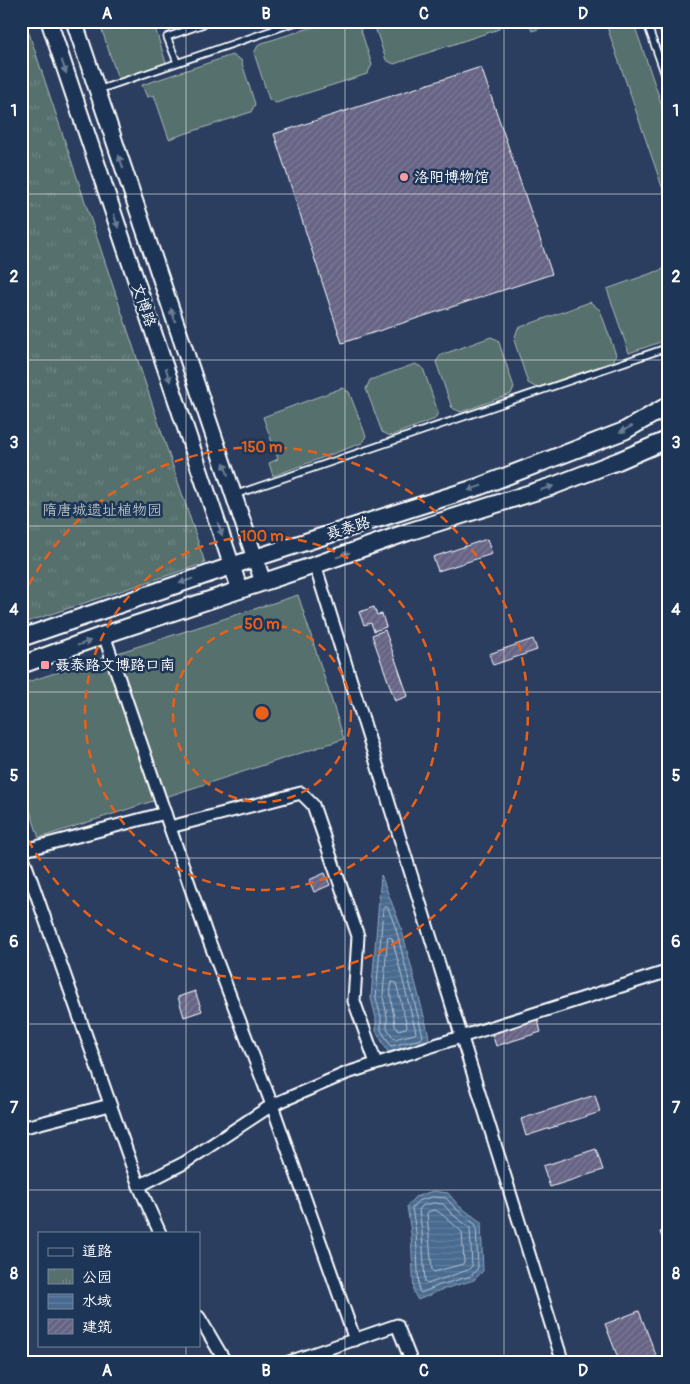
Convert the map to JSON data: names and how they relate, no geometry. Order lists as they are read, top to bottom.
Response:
{
  "streets": {
    "main road": ["聂泰路"],
    "street": ["文博路"]
  },
  "crossings": [
    ["文博路", "聂泰路"]
  ],
  "parks": ["隋唐城遗址植物园"],
  "places": {
    "other": ["洛阳博物馆"],
    "transit": ["聂泰路文博路口南"]
  },
  "legend": [
    "道路",
    "公园",
    "水域",
    "建筑"
  ],
  "grid": {
    "columns": [
      "A",
      "B",
      "C",
      "D"
    ],
    "rows": [
      "1",
      "2",
      "3",
      "4",
      "5",
      "6",
      "7",
      "8"
    ]
  },
  "rings": ["150 m", "100 m", "50 m"]
}
